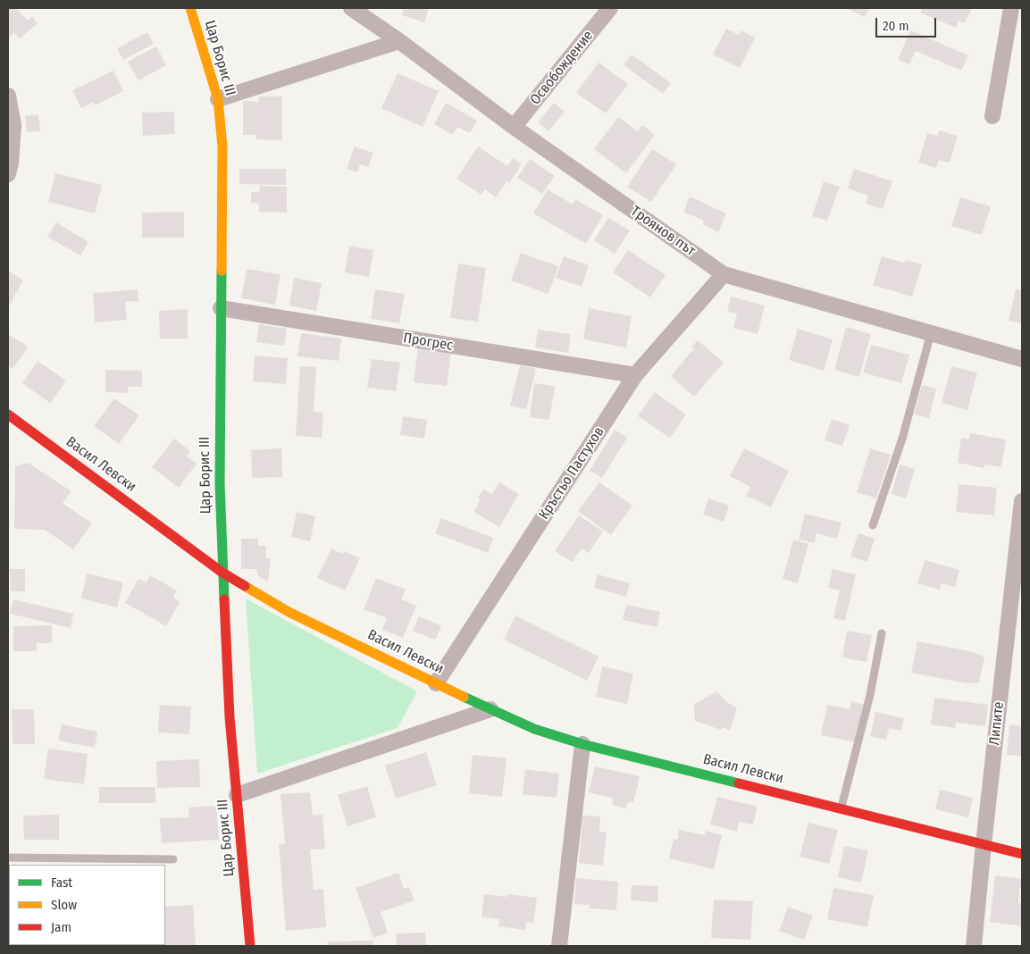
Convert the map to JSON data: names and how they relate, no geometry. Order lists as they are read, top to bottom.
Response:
{
  "streets": {
    "street": [
      "Цар Борис III",
      "Освобождение",
      "Троянов път",
      "Прогрес",
      "Васил Левски",
      "Кръстьо Пастухов",
      "Липите"
    ]
  },
  "crossings": [
    ["Цар Борис III", "Прогрес"],
    ["Цар Борис III", "Васил Левски"],
    ["Освобождение", "Троянов път"],
    ["Троянов път", "Кръстьо Пастухов"],
    ["Прогрес", "Кръстьо Пастухов"],
    ["Васил Левски", "Кръстьо Пастухов"],
    ["Васил Левски", "Липите"]
  ],
  "legend": ["Fast", "Slow", "Jam"],
  "scale_bar": "20 m"
}
